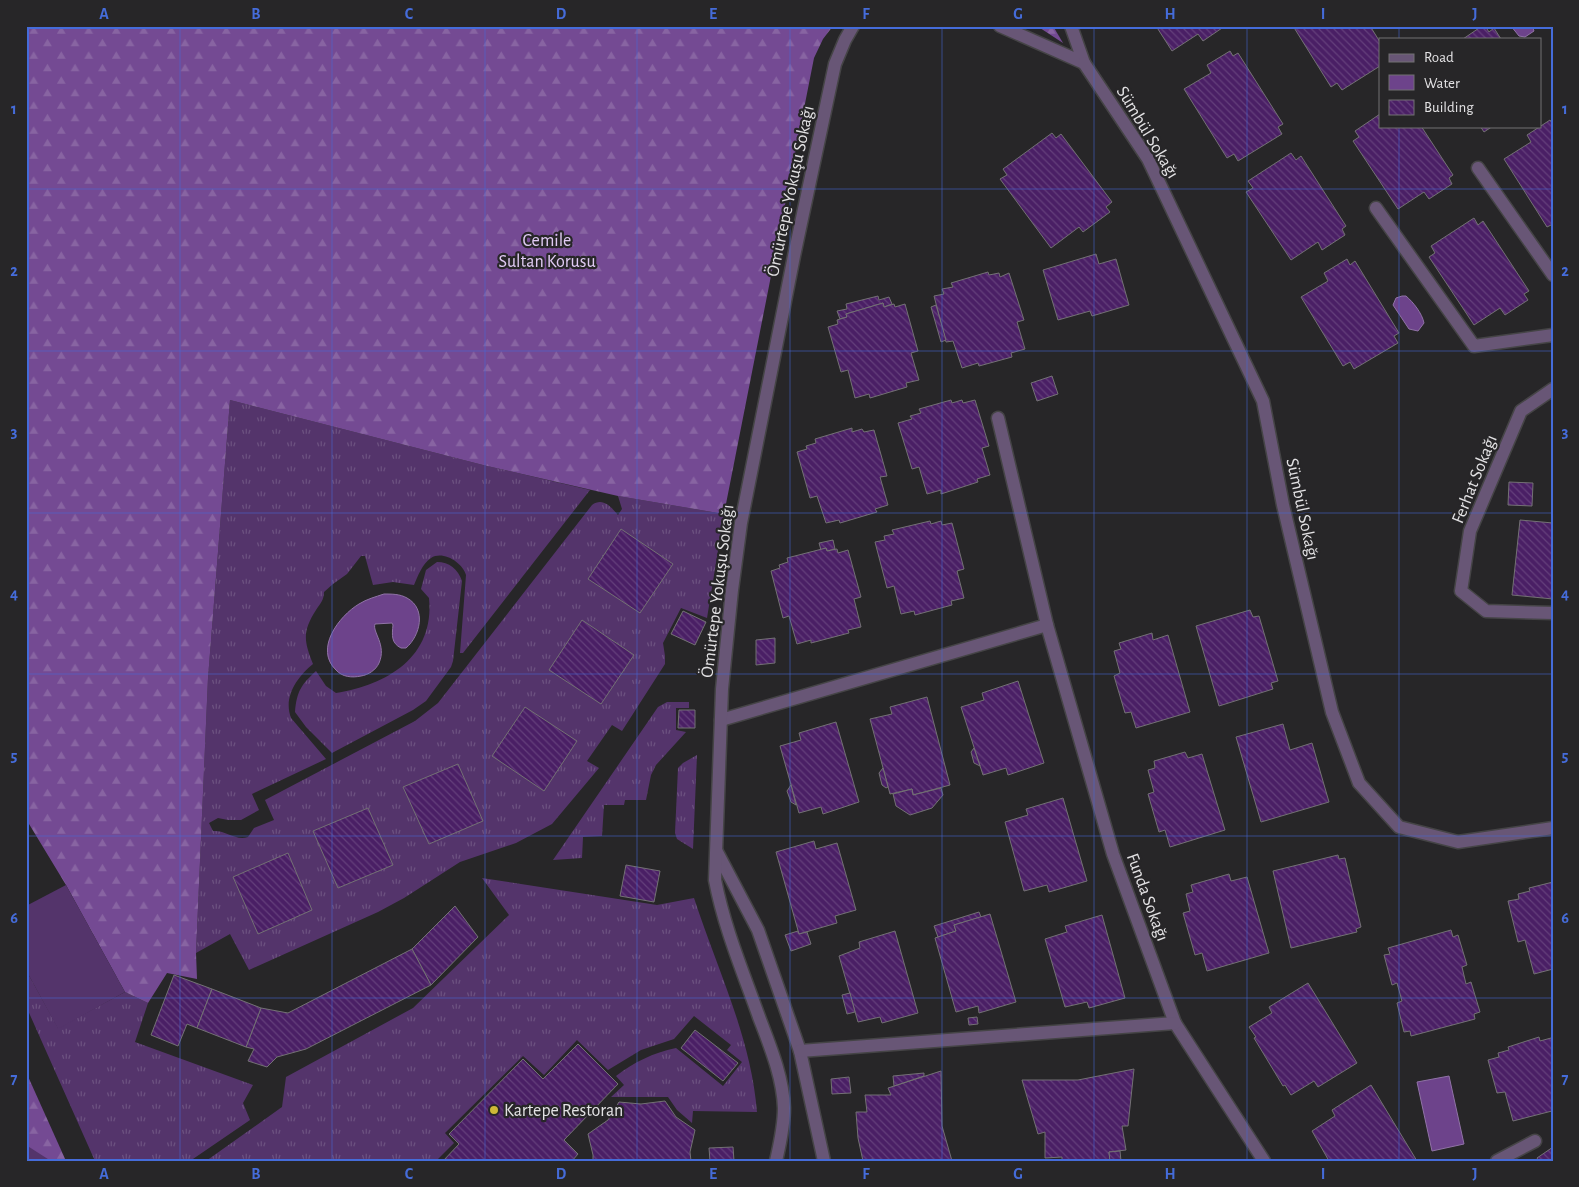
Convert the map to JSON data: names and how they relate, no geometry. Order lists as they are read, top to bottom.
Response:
{
  "streets": {
    "street": [
      "Sümbül Sokağı",
      "Ömürtepe Yokuşu Sokağı",
      "Ferhat Sokağı",
      "Funda Sokağı"
    ]
  },
  "parks": ["Cemile Sultan Korusu"],
  "places": ["Kartepe Restoran"],
  "legend": ["Road", "Water", "Building"],
  "grid": {
    "columns": [
      "A",
      "B",
      "C",
      "D",
      "E",
      "F",
      "G",
      "H",
      "I",
      "J"
    ],
    "rows": [
      "1",
      "2",
      "3",
      "4",
      "5",
      "6",
      "7"
    ]
  }
}
